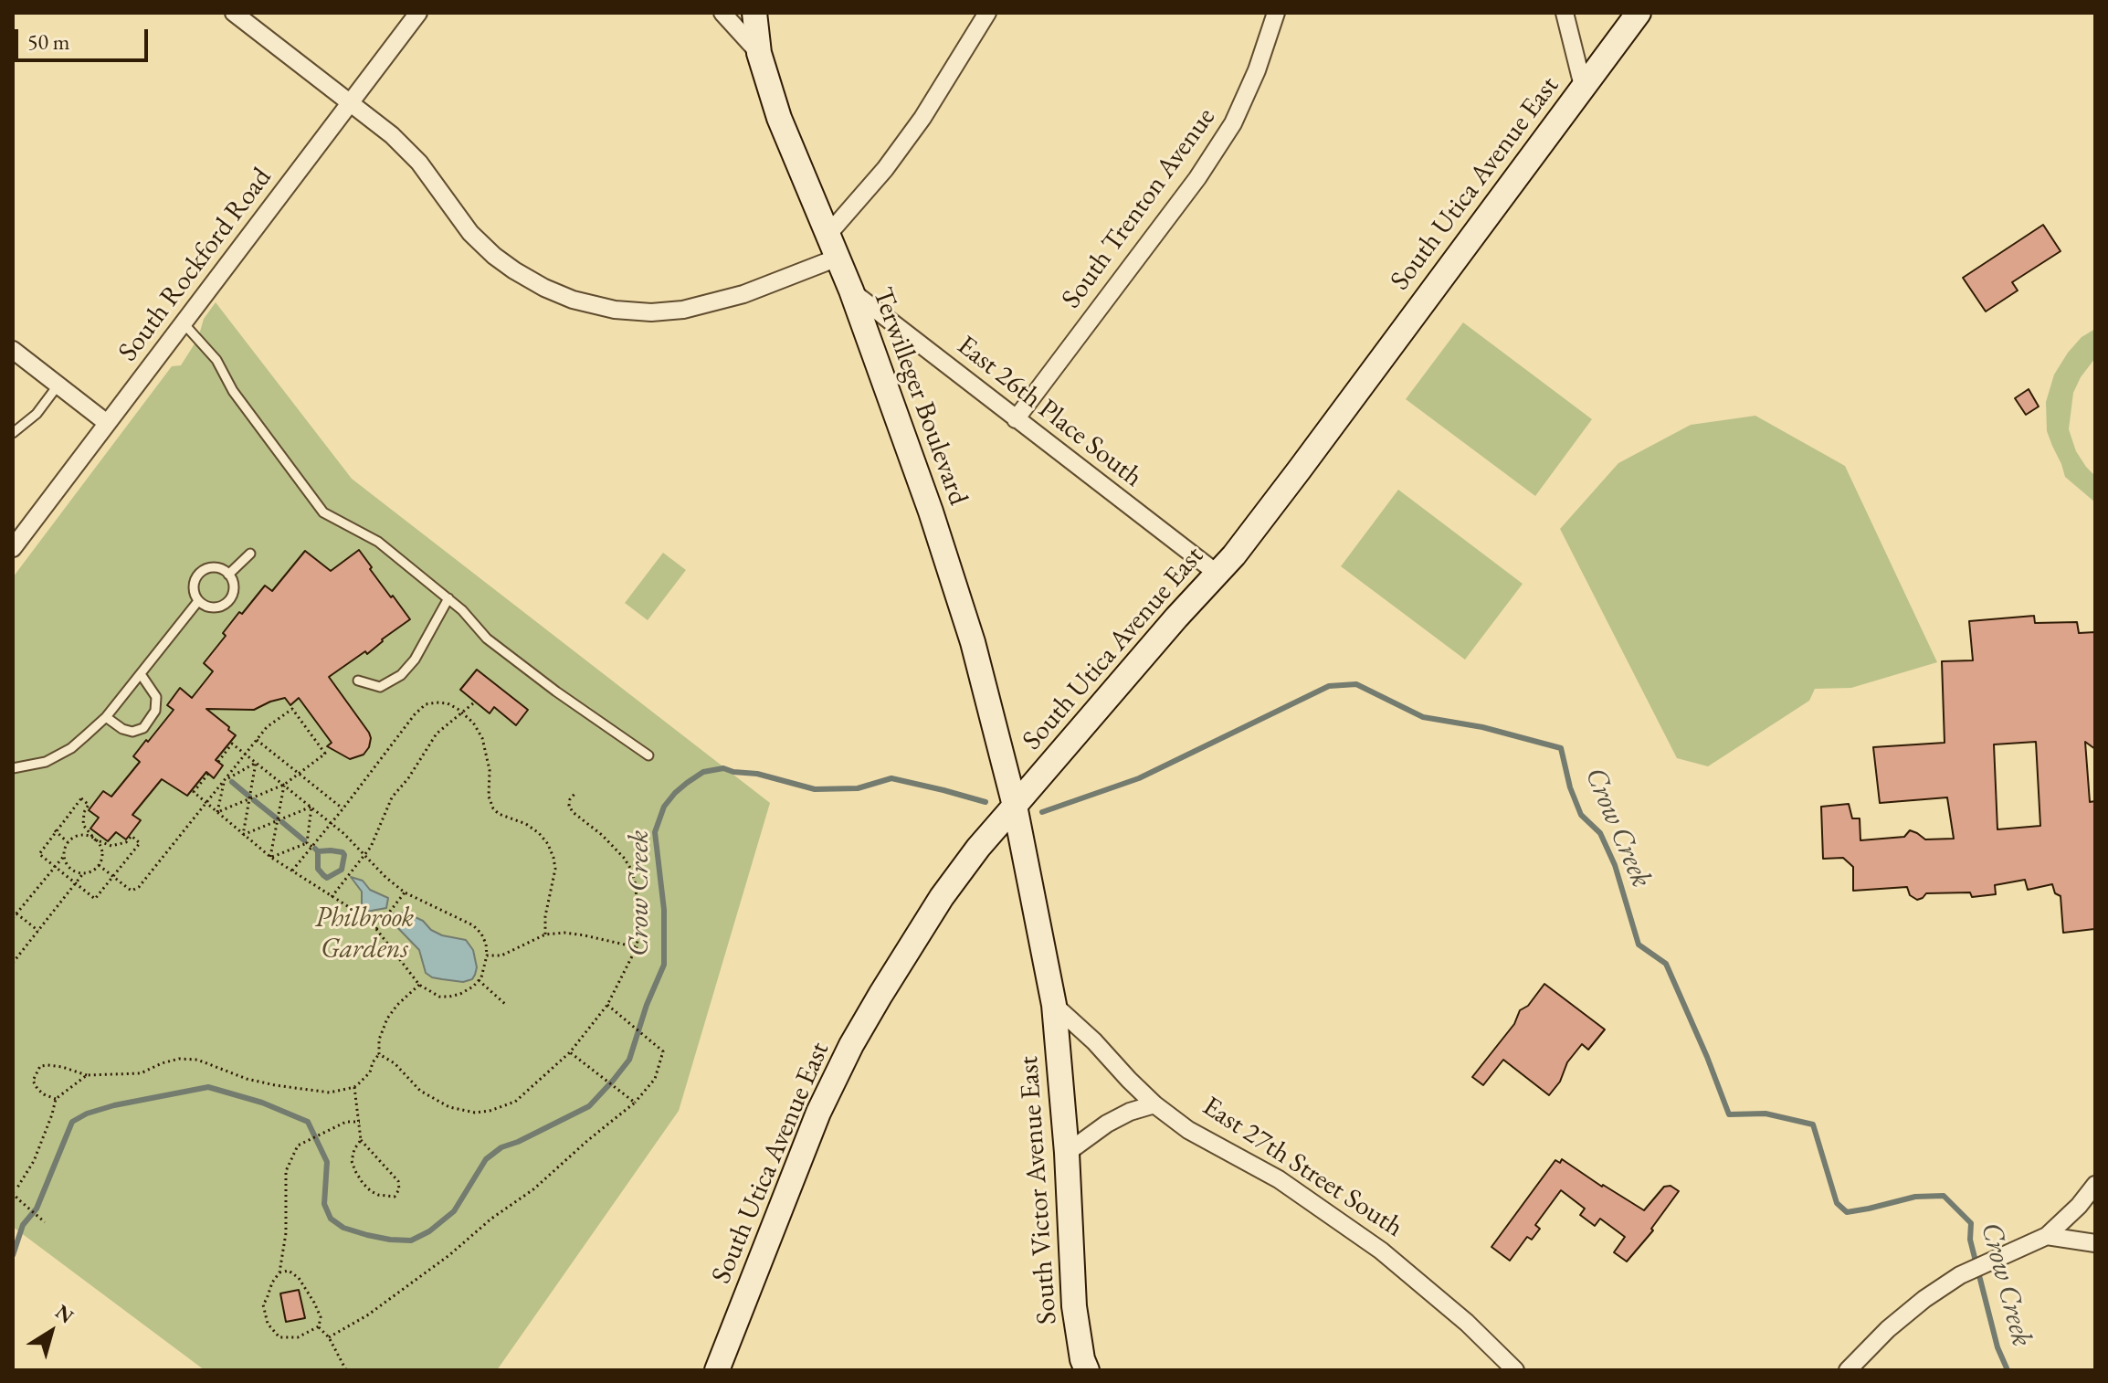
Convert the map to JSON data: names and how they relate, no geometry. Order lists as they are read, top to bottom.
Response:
{
  "streets": {
    "street": [
      "South Utica Avenue East",
      "South Trenton Avenue",
      "South Rockford Road",
      "Terwilleger Boulevard",
      "East 26th Place South",
      "East 27th Street South",
      "South Victor Avenue East"
    ]
  },
  "crossings": [
    ["South Utica Avenue East", "Terwilleger Boulevard"],
    ["South Utica Avenue East", "East 26th Place South"],
    ["South Trenton Avenue", "East 26th Place South"],
    ["Terwilleger Boulevard", "East 26th Place South"],
    ["East 27th Street South", "South Victor Avenue East"]
  ],
  "water": ["Crow Creek"],
  "parks": ["Philbrook Gardens"],
  "scale_bar": "50 m",
  "north": "top right"
}
